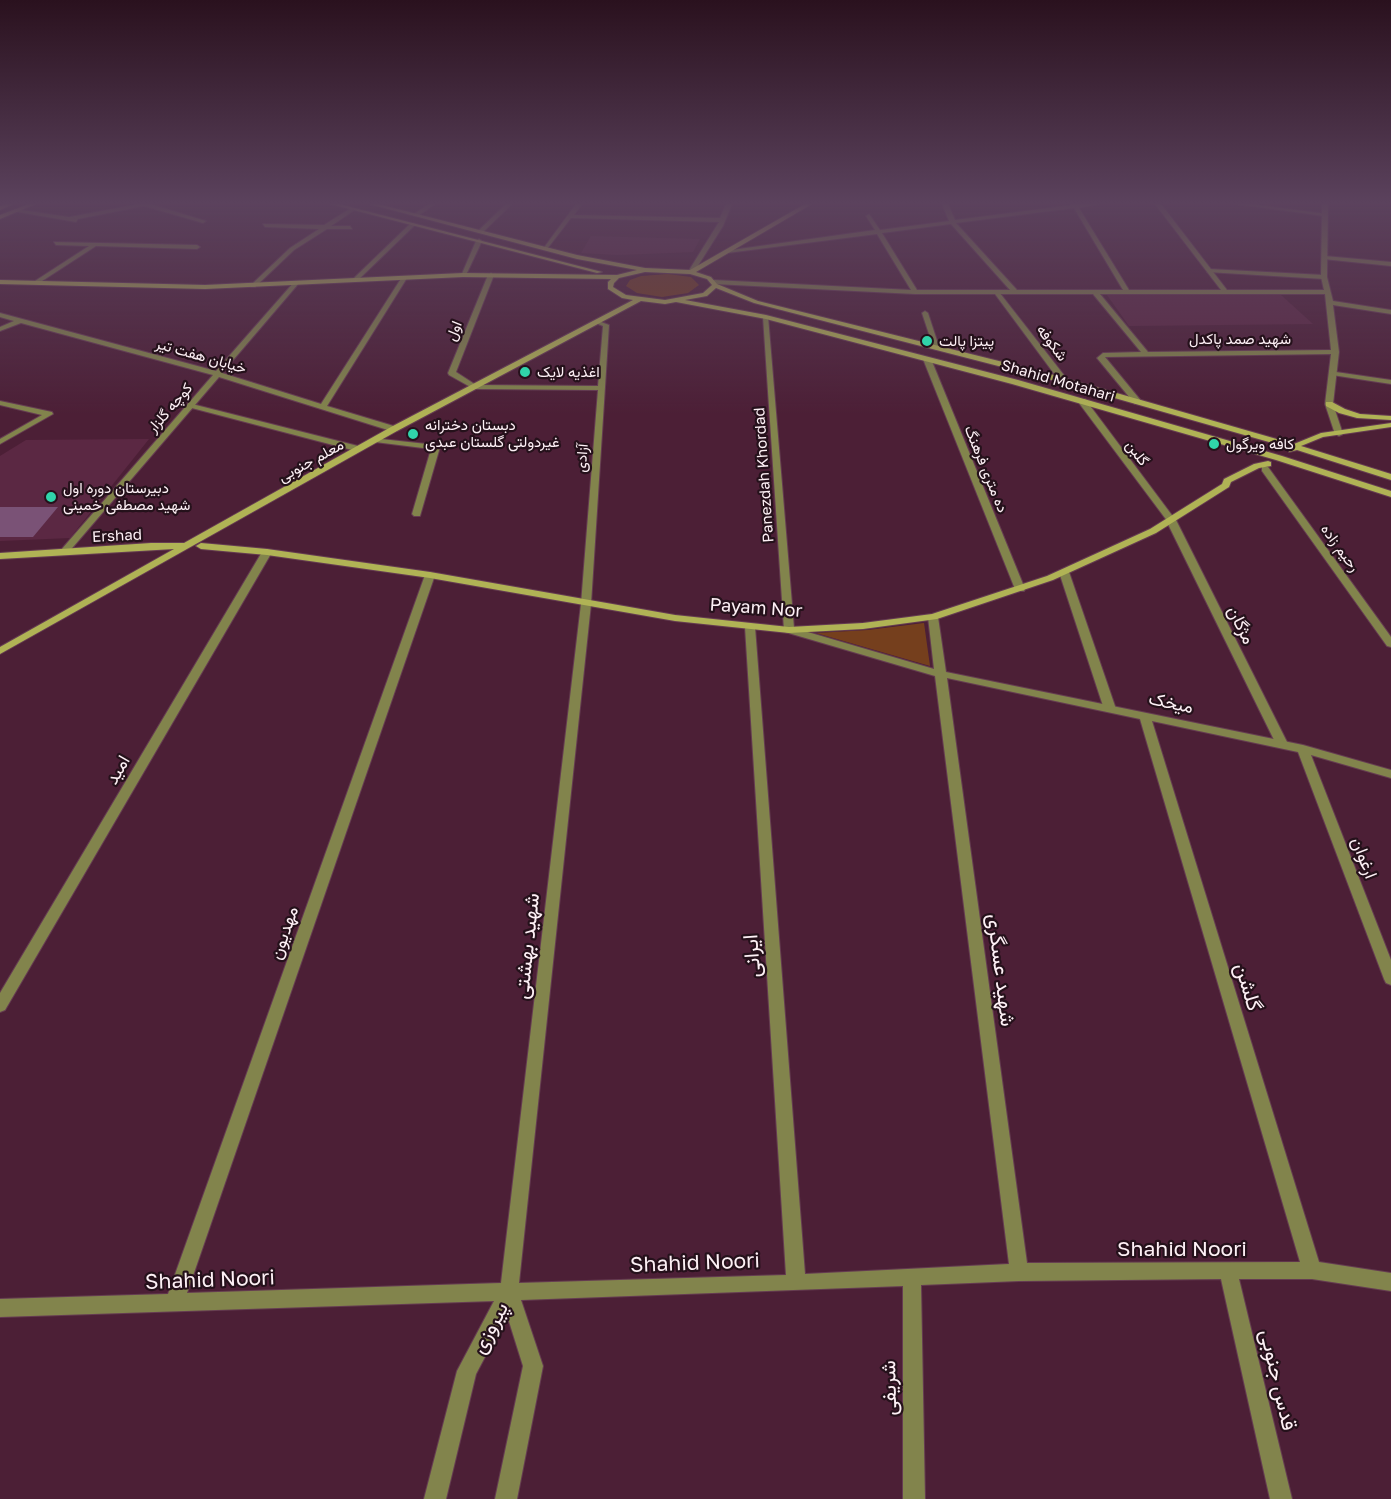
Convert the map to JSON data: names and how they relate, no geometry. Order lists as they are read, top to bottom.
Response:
{
  "streets": {
    "main road": [
      "Shahid Motahari",
      "معلم جنوبی",
      "Ershad",
      "Payam Nor"
    ],
    "street": [
      "اول",
      "شهید صمد پاکدل",
      "شکوفه",
      "خیابان هفت تیر",
      "کوچه گلزار",
      "گلبن",
      "آزادی",
      "ده متری فرهنگ",
      "Panezdah Khordad",
      "رحیم زاده",
      "مژگان",
      "میخک",
      "امید",
      "ارغوان",
      "مهدیون",
      "شهید بهشتی",
      "ایرانی",
      "شهید عسگری",
      "گلشن",
      "Shahid Noori",
      "پیروزی",
      "قدس جنوبی",
      "شریفی"
    ]
  },
  "crossings": [
    ["اول", "معلم جنوبی"],
    ["شهید صمد پاکدل", "Shahid Motahari"],
    ["شکوفه", "Shahid Motahari"],
    ["خیابان هفت تیر", "کوچه گلزار"],
    ["خیابان هفت تیر", "معلم جنوبی"],
    ["Shahid Motahari", "گلبن"],
    ["Shahid Motahari", "ده متری فرهنگ"],
    ["Shahid Motahari", "Panezdah Khordad"],
    ["Shahid Motahari", "Payam Nor"],
    ["کوچه گلزار", "Ershad"],
    ["گلبن", "Payam Nor"],
    ["گلبن", "مژگان"],
    ["آزادی", "معلم جنوبی"],
    ["آزادی", "Payam Nor"],
    ["آزادی", "شهید بهشتی"],
    ["معلم جنوبی", "Ershad"],
    ["معلم جنوبی", "Payam Nor"],
    ["ده متری فرهنگ", "Payam Nor"],
    ["Panezdah Khordad", "Payam Nor"],
    ["Panezdah Khordad", "میخک"],
    ["Ershad", "Payam Nor"],
    ["رحیم زاده", "Payam Nor"],
    ["Payam Nor", "مژگان"],
    ["Payam Nor", "میخک"],
    ["Payam Nor", "امید"],
    ["Payam Nor", "مهدیون"],
    ["Payam Nor", "شهید بهشتی"],
    ["Payam Nor", "ایرانی"],
    ["Payam Nor", "شهید عسگری"],
    ["مژگان", "میخک"],
    ["میخک", "ارغوان"],
    ["میخک", "شهید عسگری"],
    ["میخک", "گلشن"],
    ["مهدیون", "Shahid Noori"],
    ["شهید بهشتی", "Shahid Noori"],
    ["شهید بهشتی", "پیروزی"],
    ["ایرانی", "Shahid Noori"],
    ["شهید عسگری", "Shahid Noori"],
    ["گلشن", "Shahid Noori"],
    ["Shahid Noori", "پیروزی"],
    ["Shahid Noori", "قدس جنوبی"],
    ["Shahid Noori", "شریفی"]
  ],
  "places": [
    "پیتزا پالت",
    "اغذیه لایک",
    "دبستان دخترانه غیردولتی گلستان عبدی",
    "کافه ویرگول",
    "دبیرستان دوره اول شهید مصطفی خمینی"
  ]
}
